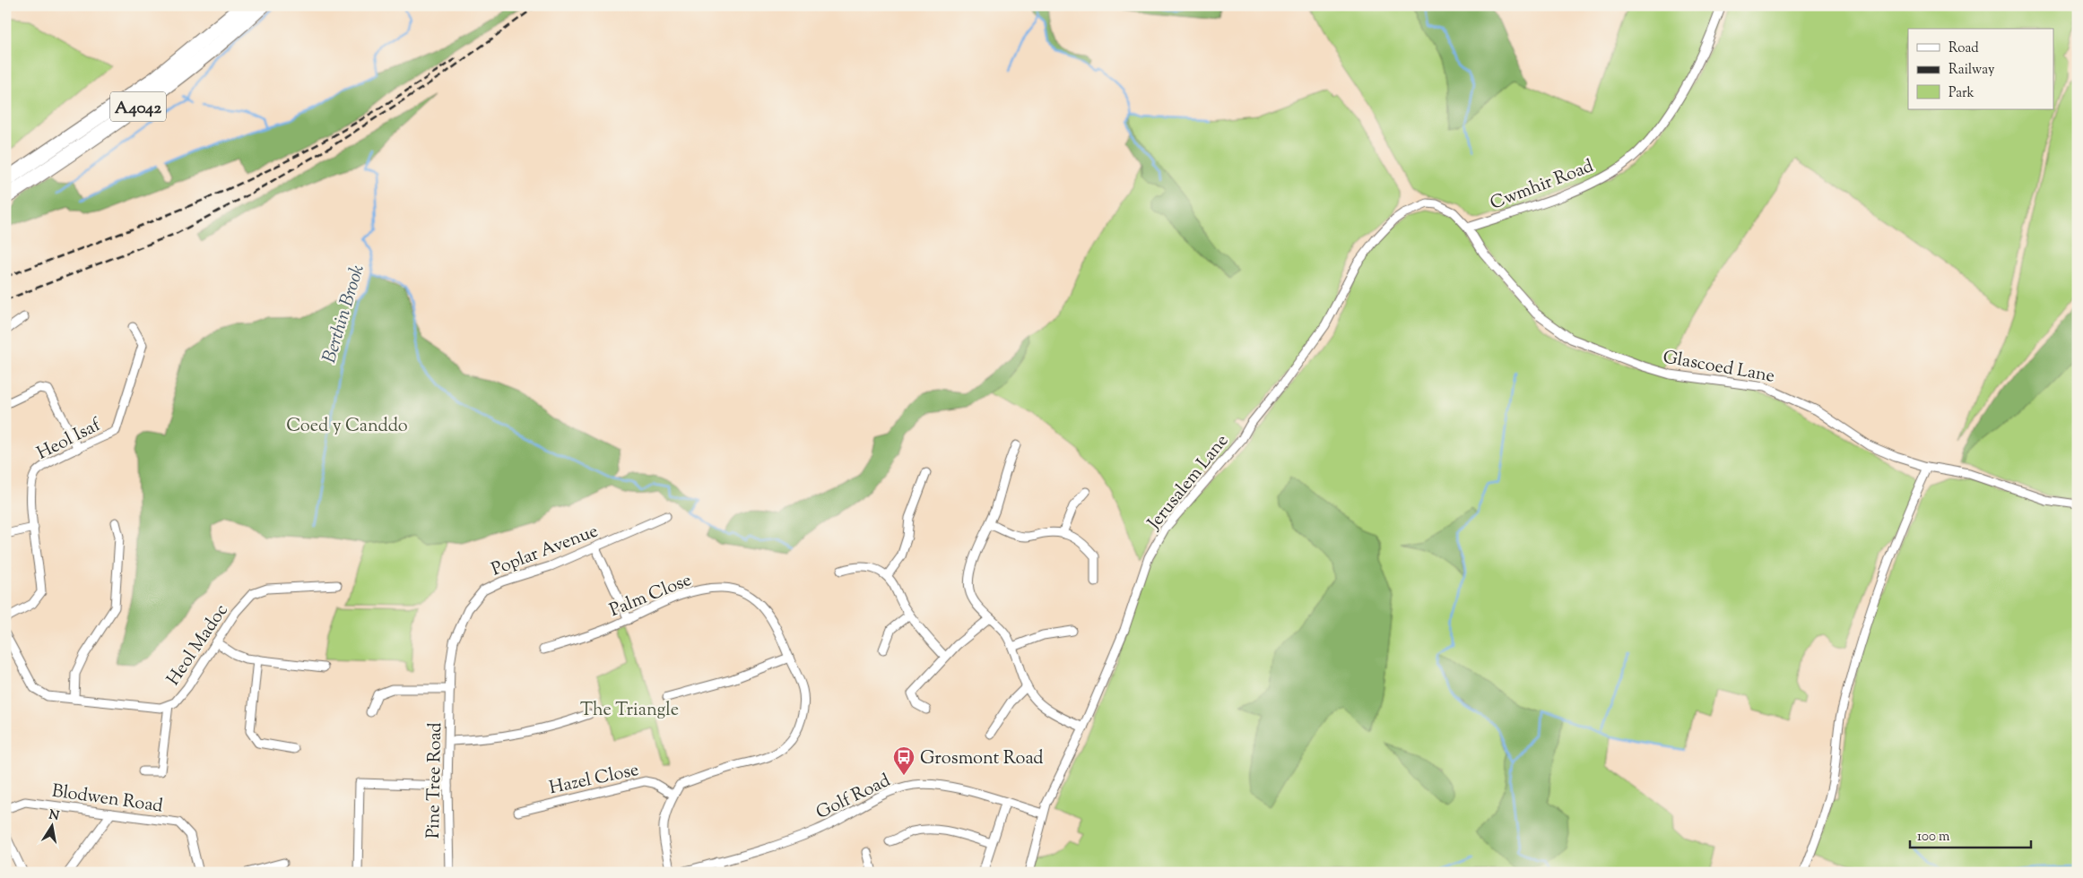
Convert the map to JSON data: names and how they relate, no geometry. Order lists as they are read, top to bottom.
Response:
{
  "streets": {
    "highway": ["A4042"],
    "street": [
      "Cwmhir Road",
      "Glascoed Lane",
      "Heol Isaf",
      "Jerusalem Lane",
      "Poplar Avenue",
      "Palm Close",
      "Heol Madoc",
      "Hazel Close",
      "Pine Tree Road",
      "Golf Road",
      "Blodwen Road"
    ]
  },
  "crossings": [
    ["Cwmhir Road", "Glascoed Lane"],
    ["Cwmhir Road", "Jerusalem Lane"],
    ["Glascoed Lane", "Jerusalem Lane"],
    ["Jerusalem Lane", "Golf Road"],
    ["Poplar Avenue", "Pine Tree Road"],
    ["Palm Close", "Hazel Close"]
  ],
  "water": ["Berthin Brook"],
  "parks": ["Coed y Canddo", "The Triangle"],
  "places": {
    "bus stop": ["Grosmont Road"]
  },
  "legend": ["Road", "Railway", "Park"],
  "scale_bar": "100 m",
  "north": "top"
}
